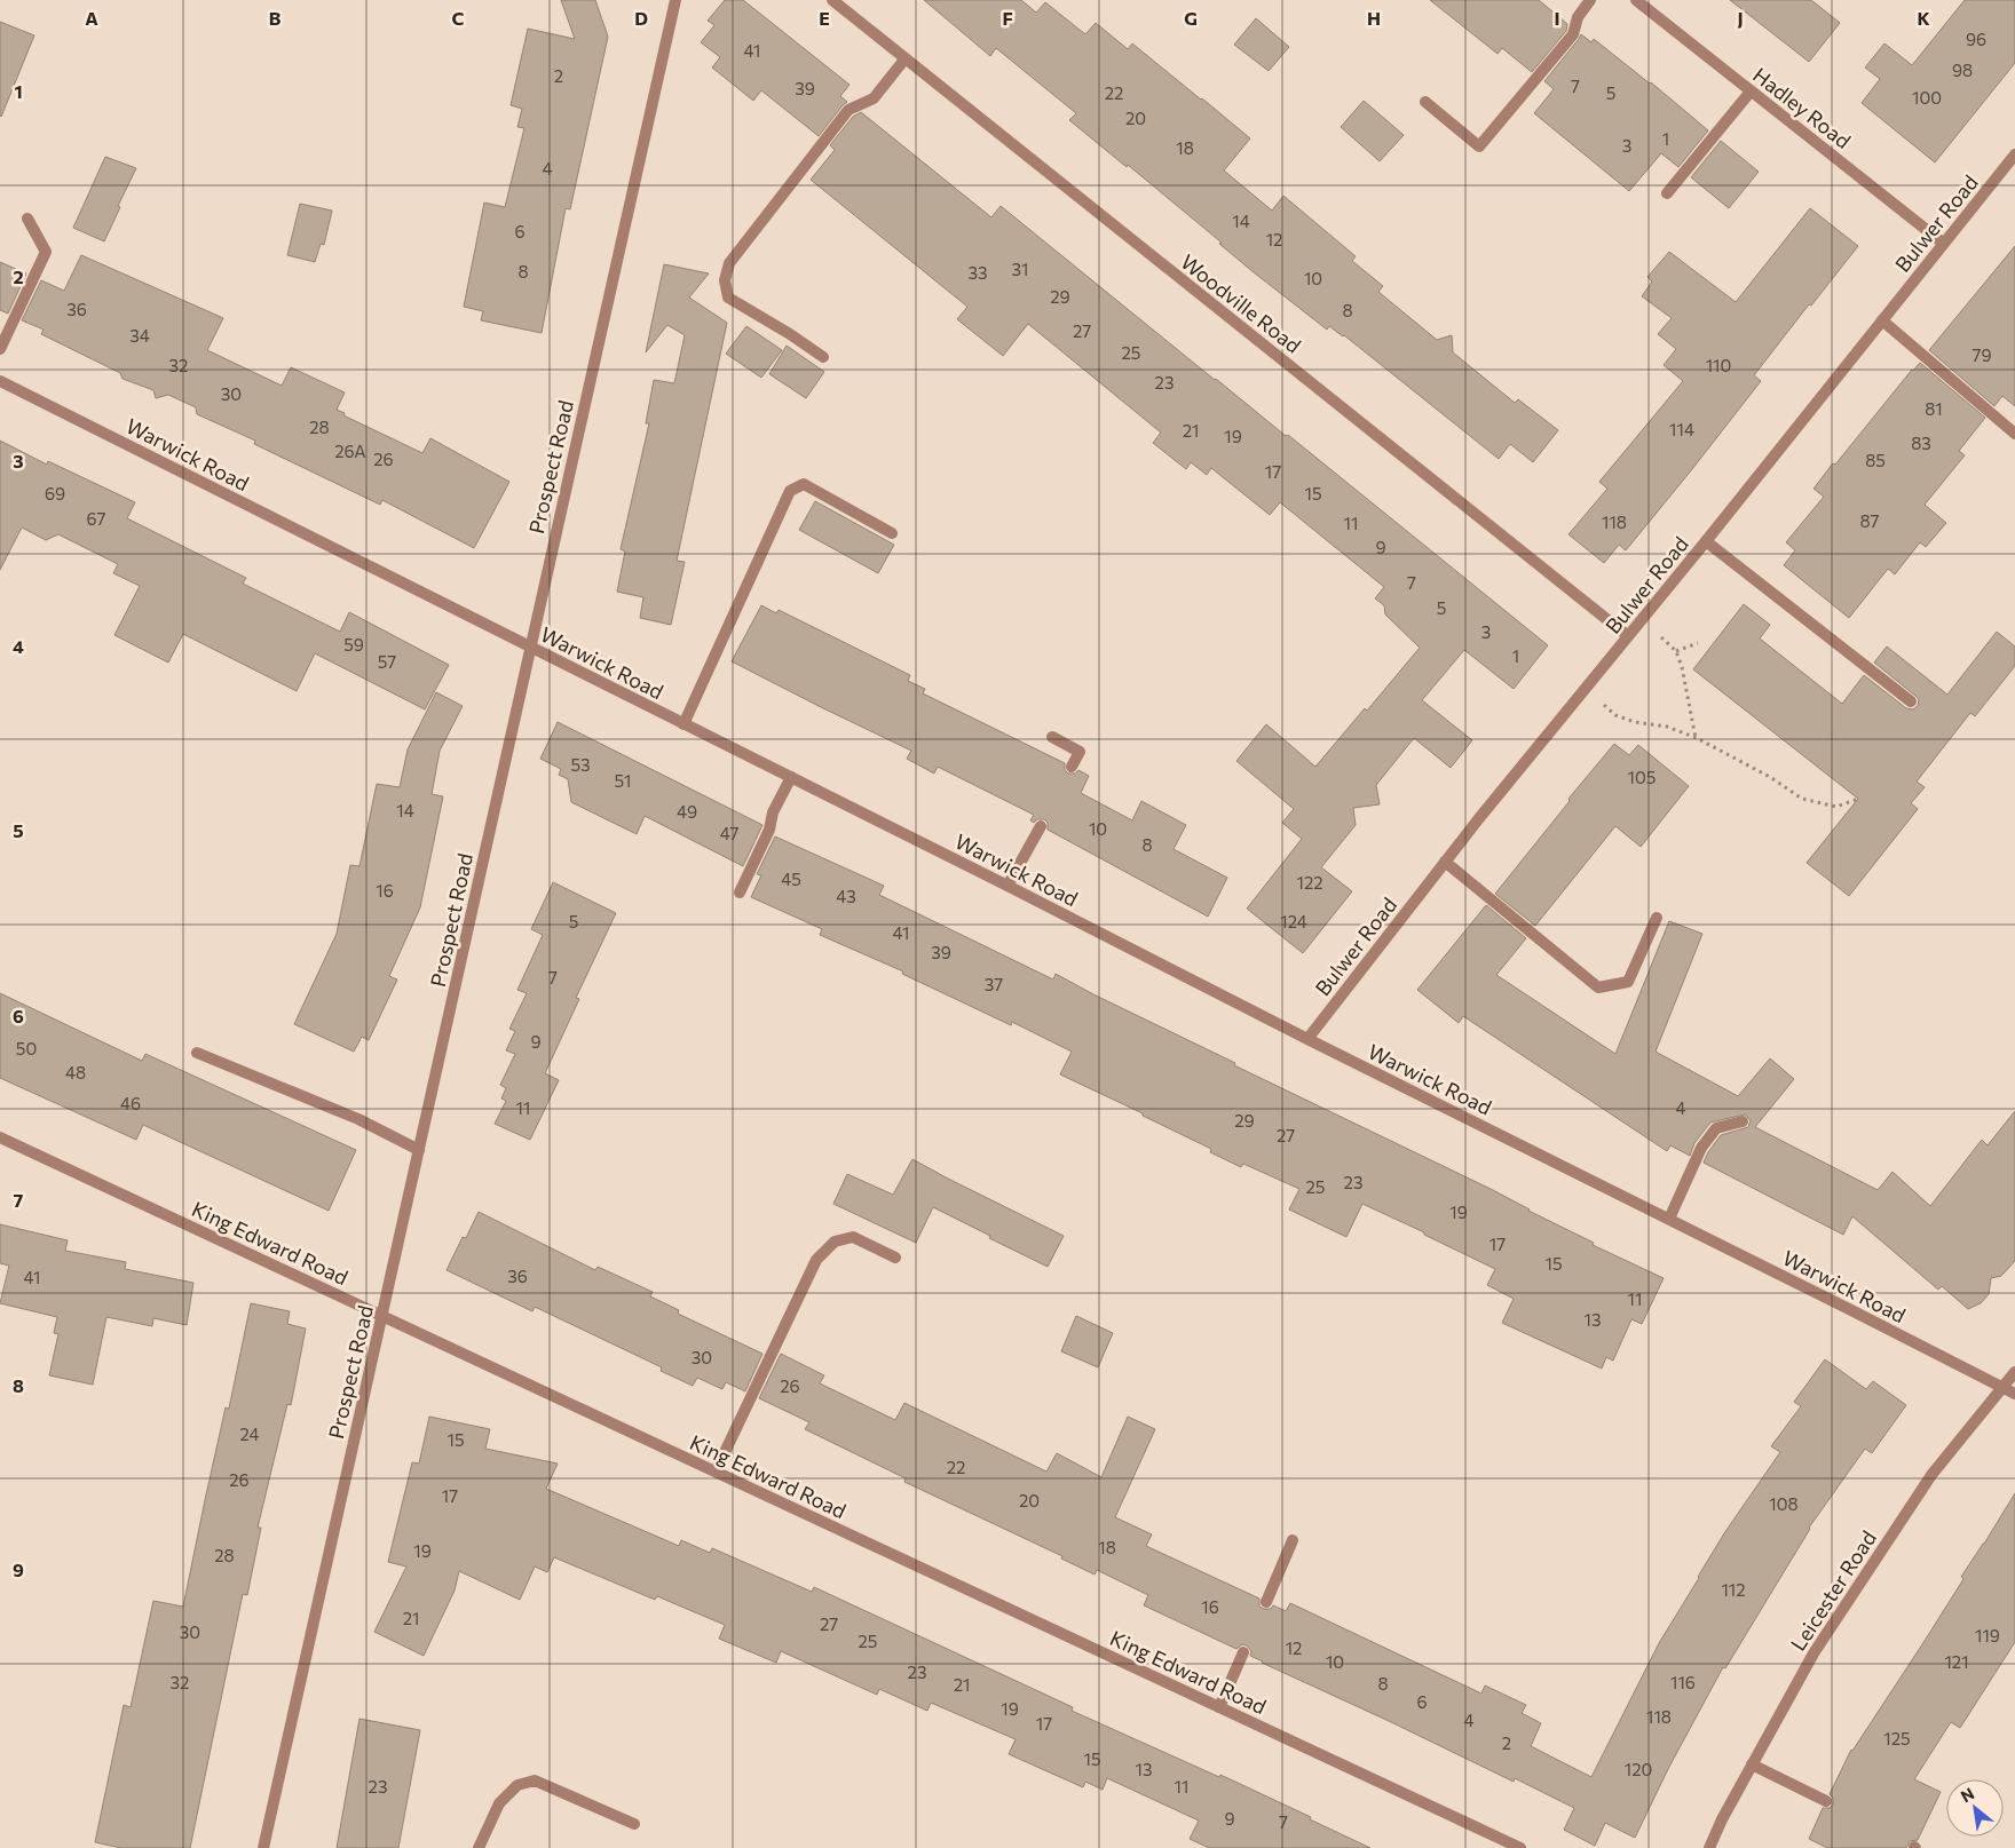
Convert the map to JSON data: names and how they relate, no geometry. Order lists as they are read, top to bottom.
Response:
{
  "streets": {
    "street": [
      "Hadley Road",
      "Bulwer Road",
      "Woodville Road",
      "Warwick Road",
      "Prospect Road",
      "King Edward Road",
      "Leicester Road"
    ]
  },
  "crossings": [
    ["Hadley Road", "Bulwer Road"],
    ["Bulwer Road", "Woodville Road"],
    ["Bulwer Road", "Warwick Road"],
    ["Warwick Road", "Prospect Road"],
    ["Warwick Road", "Leicester Road"],
    ["Prospect Road", "King Edward Road"]
  ],
  "house_numbers": [
    "96",
    "41",
    "98",
    "2",
    "7",
    "39",
    "22",
    "5",
    "100",
    "20",
    "1",
    "3",
    "18",
    "4",
    "14",
    "6",
    "12",
    "31",
    "8",
    "33",
    "10",
    "29",
    "36",
    "8",
    "27",
    "34",
    "25",
    "79",
    "32",
    "110",
    "23",
    "30",
    "81",
    "28",
    "114",
    "21",
    "19",
    "83",
    "26A",
    "26",
    "85",
    "17",
    "69",
    "15",
    "67",
    "87",
    "118",
    "11",
    "9",
    "7",
    "5",
    "3",
    "59",
    "1",
    "57",
    "53",
    "105",
    "51",
    "14",
    "49",
    "10",
    "47",
    "8",
    "45",
    "122",
    "16",
    "43",
    "5",
    "124",
    "41",
    "39",
    "7",
    "37",
    "9",
    "50",
    "48",
    "46",
    "11",
    "4",
    "29",
    "27",
    "23",
    "25",
    "19",
    "17",
    "15",
    "36",
    "41",
    "11",
    "13",
    "30",
    "26",
    "24",
    "15",
    "22",
    "26",
    "17",
    "20",
    "108",
    "18",
    "19",
    "28",
    "112",
    "16",
    "21",
    "27",
    "30",
    "119",
    "25",
    "12",
    "10",
    "121",
    "23",
    "32",
    "116",
    "8",
    "21",
    "6",
    "19",
    "118",
    "4",
    "17",
    "125",
    "2",
    "15",
    "13",
    "120",
    "23",
    "11",
    "9",
    "7"
  ],
  "north": "top left",
  "grid": {
    "columns": [
      "A",
      "B",
      "C",
      "D",
      "E",
      "F",
      "G",
      "H",
      "I",
      "J",
      "K"
    ],
    "rows": [
      "1",
      "2",
      "3",
      "4",
      "5",
      "6",
      "7",
      "8",
      "9"
    ]
  }
}
